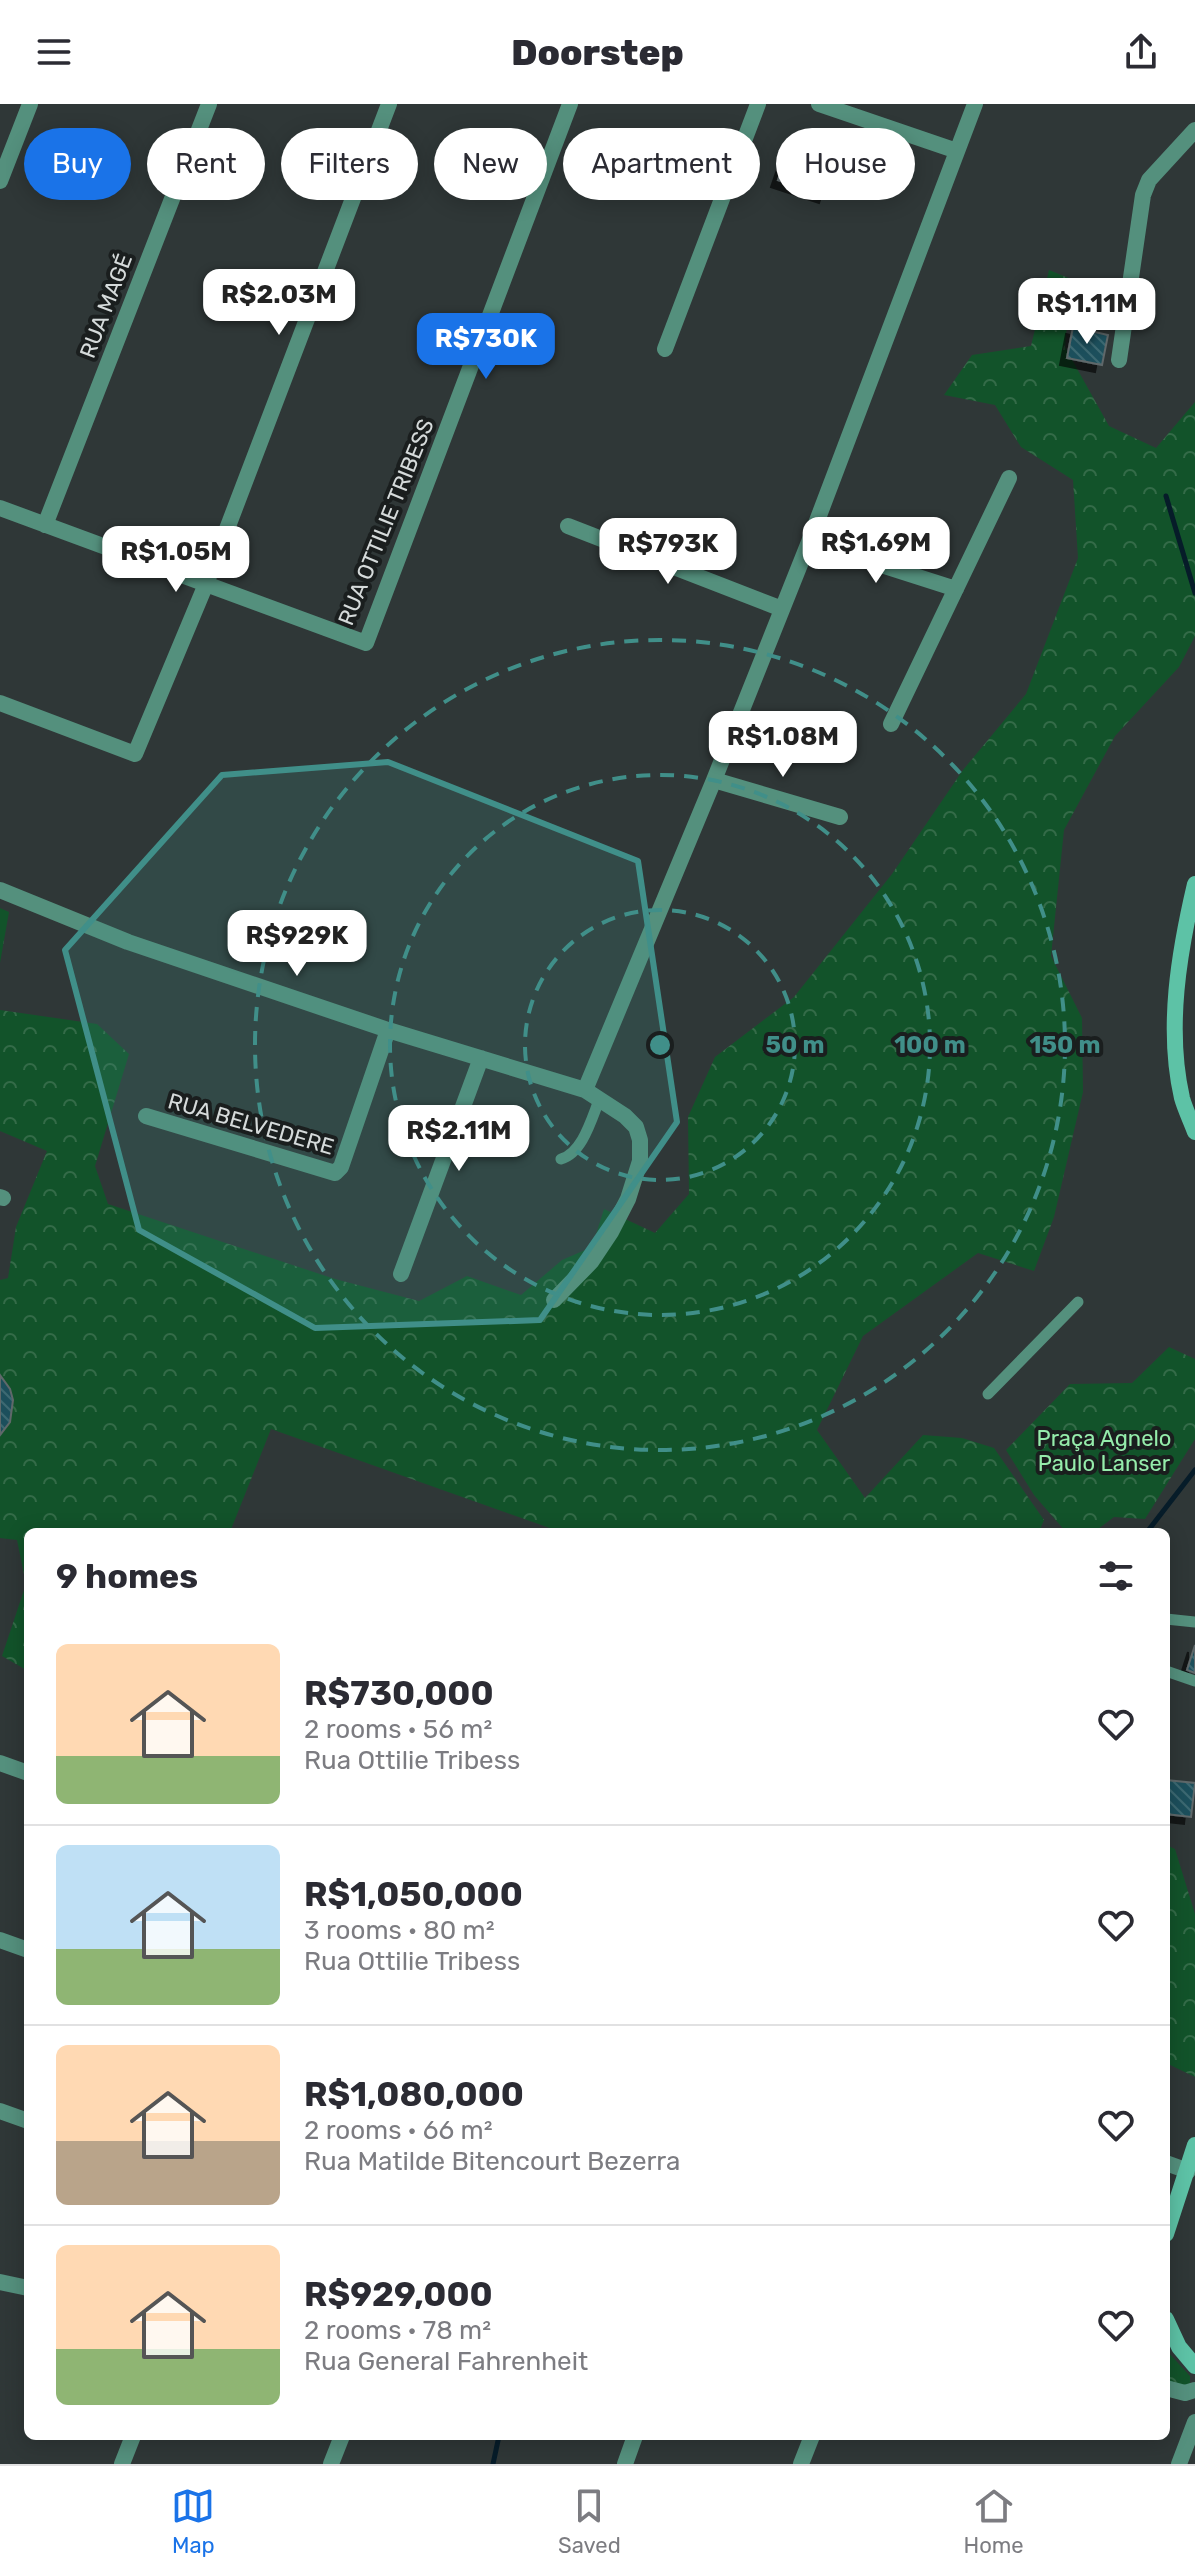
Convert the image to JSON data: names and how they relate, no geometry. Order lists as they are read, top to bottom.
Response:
{
  "streets": {
    "street": ["RUA MAGÉ", "RUA OTTILIE TRIBESS", "RUA BELVEDERE"]
  },
  "crossings": [
    ["RUA MAGÉ", "RUA OTTILIE TRIBESS"]
  ],
  "parks": ["Praça Agnelo Paulo Lanser"],
  "page": {
    "header": "Doorstep",
    "chip": [
      "Buy",
      "Rent",
      "Filters",
      "New",
      "Apartment",
      "House"
    ],
    "price": [
      "R$2.03M",
      "R$1.11M",
      "R$730K",
      "R$1.69M",
      "R$793K",
      "R$1.05M",
      "R$1.08M",
      "R$929K",
      "R$2.11M"
    ],
    "heading": "9 homes",
    "list": [
      {
        "name": "R$730,000",
        "note": "2 rooms · 56 m² · Rua Ottilie Tribess"
      },
      {
        "name": "R$1,050,000",
        "note": "3 rooms · 80 m² · Rua Ottilie Tribess"
      },
      {
        "name": "R$1,080,000",
        "note": "2 rooms · 66 m² · Rua Matilde Bitencourt Bezerra"
      },
      {
        "name": "R$929,000",
        "note": "2 rooms · 78 m² · Rua General Fahrenheit"
      }
    ],
    "tabs": ["Map", "Saved", "Home"]
  },
  "rings": ["50 m", "100 m", "150 m"]
}
